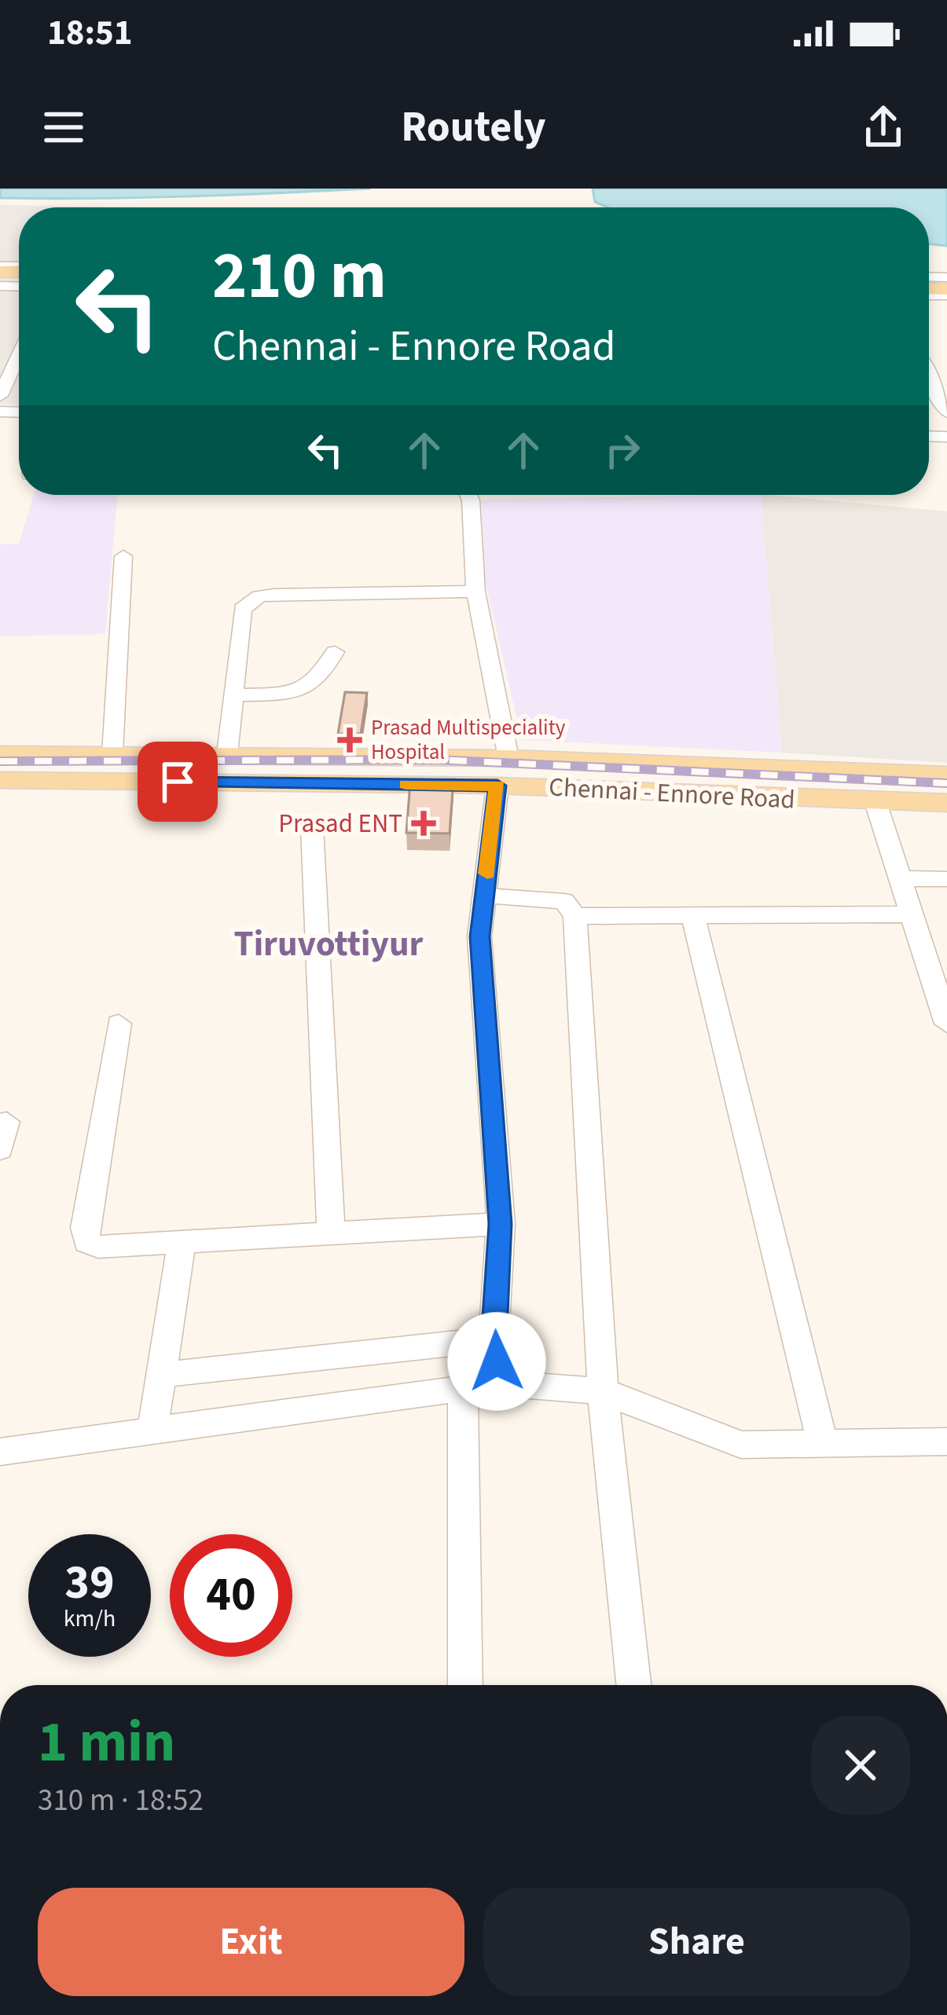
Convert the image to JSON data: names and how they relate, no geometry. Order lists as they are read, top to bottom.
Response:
{
  "streets": {
    "main road": ["Chennai - Ennore Road"]
  },
  "districts": ["Tiruvottiyur"],
  "places": {
    "health": ["Prasad Multispeciality Hospital", "Prasad ENT"]
  },
  "page": {
    "status": "18:51",
    "header": "Routely",
    "turn": ["210 m", "Chennai - Ennore Road"],
    "speed": "39 km/h",
    "limit": "40",
    "heading": ["1 min", "310 m · 18:52"],
    "buttons": ["Exit", "Share"]
  }
}
